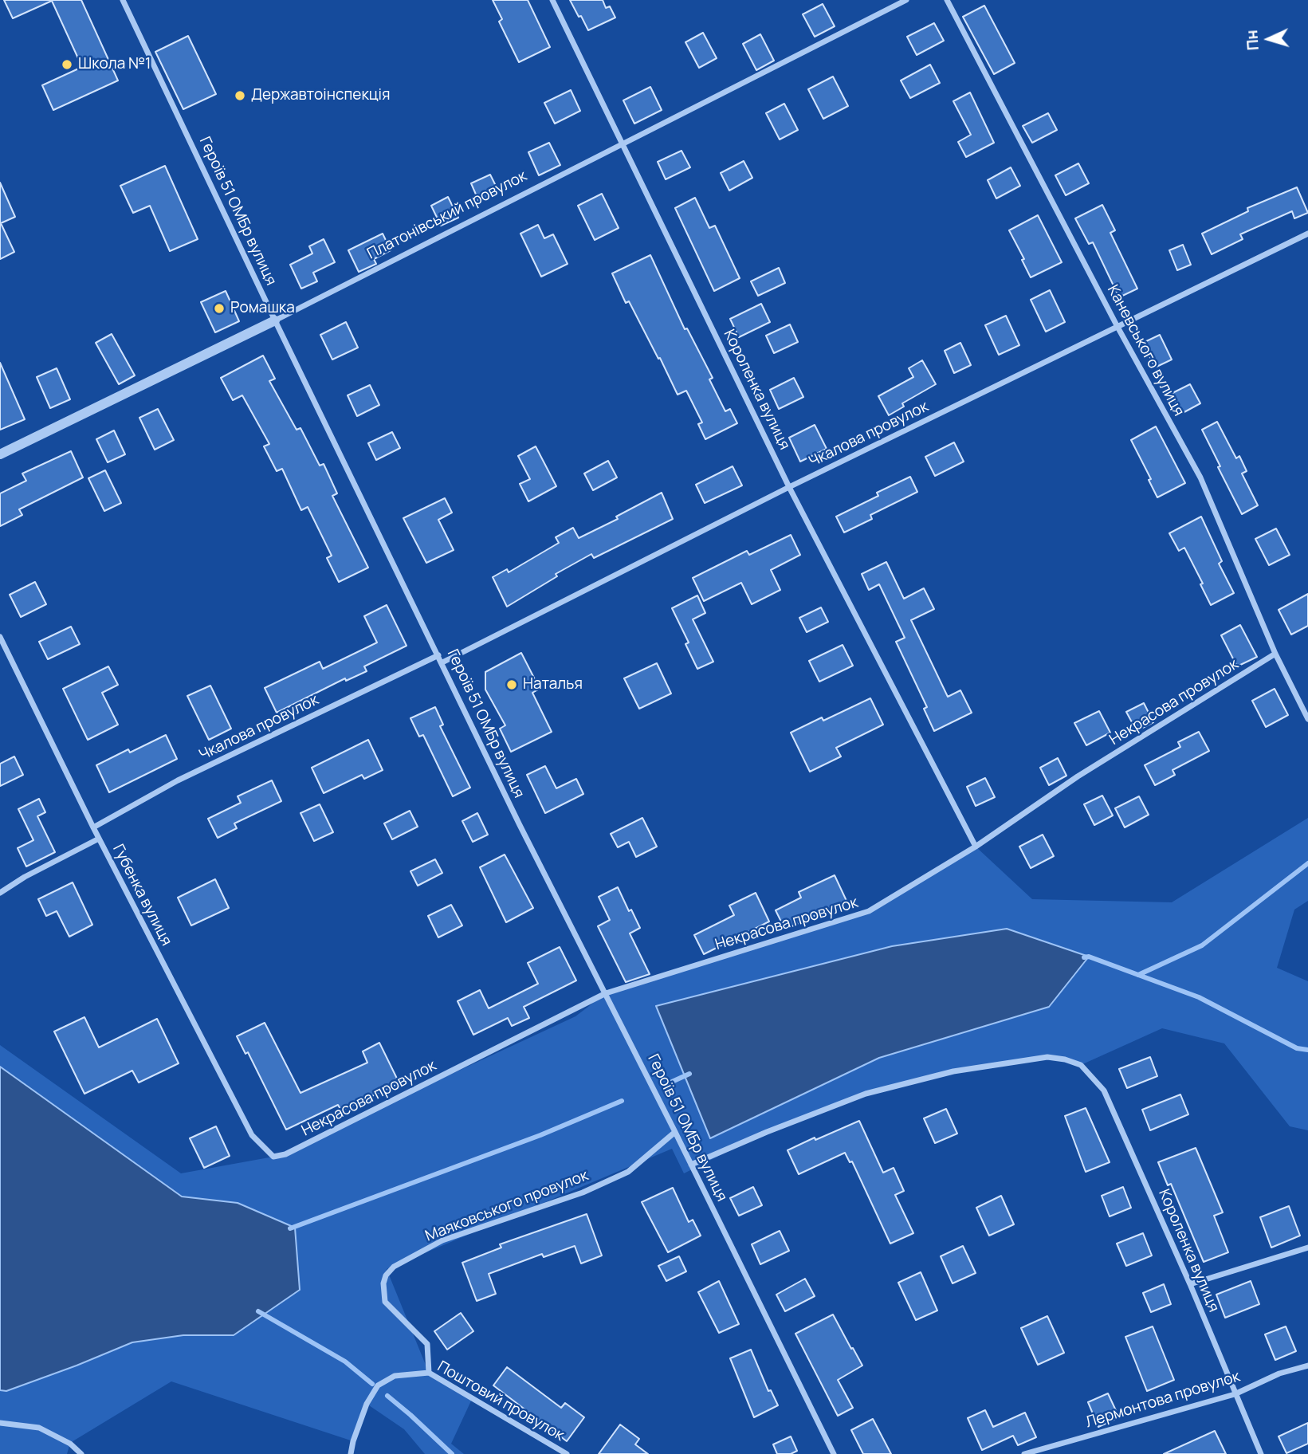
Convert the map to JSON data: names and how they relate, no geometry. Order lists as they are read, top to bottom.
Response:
{
  "streets": {
    "street": [
      "Героїв 51 ОМБр вулиця",
      "Платонівський провулок",
      "Каневського вулиця",
      "Короленка вулиця",
      "Чкалова провулок",
      "Некрасова провулок",
      "Губенка вулиця",
      "Маяковського провулок",
      "Лермонтова провулок",
      "Поштовий провулок"
    ]
  },
  "crossings": [
    ["Героїв 51 ОМБр вулиця", "Платонівський провулок"],
    ["Героїв 51 ОМБр вулиця", "Короленка вулиця"],
    ["Героїв 51 ОМБр вулиця", "Чкалова провулок"],
    ["Героїв 51 ОМБр вулиця", "Некрасова провулок"],
    ["Героїв 51 ОМБр вулиця", "Маяковського провулок"],
    ["Платонівський провулок", "Короленка вулиця"],
    ["Каневського вулиця", "Чкалова провулок"],
    ["Каневського вулиця", "Некрасова провулок"],
    ["Короленка вулиця", "Чкалова провулок"],
    ["Короленка вулиця", "Некрасова провулок"],
    ["Короленка вулиця", "Лермонтова провулок"],
    ["Чкалова провулок", "Губенка вулиця"],
    ["Некрасова провулок", "Губенка вулиця"],
    ["Маяковського провулок", "Поштовий провулок"]
  ],
  "places": [
    "Школа №1",
    "Державтоінспекція",
    "Ромашка",
    "Наталья"
  ],
  "north": "left"
}
